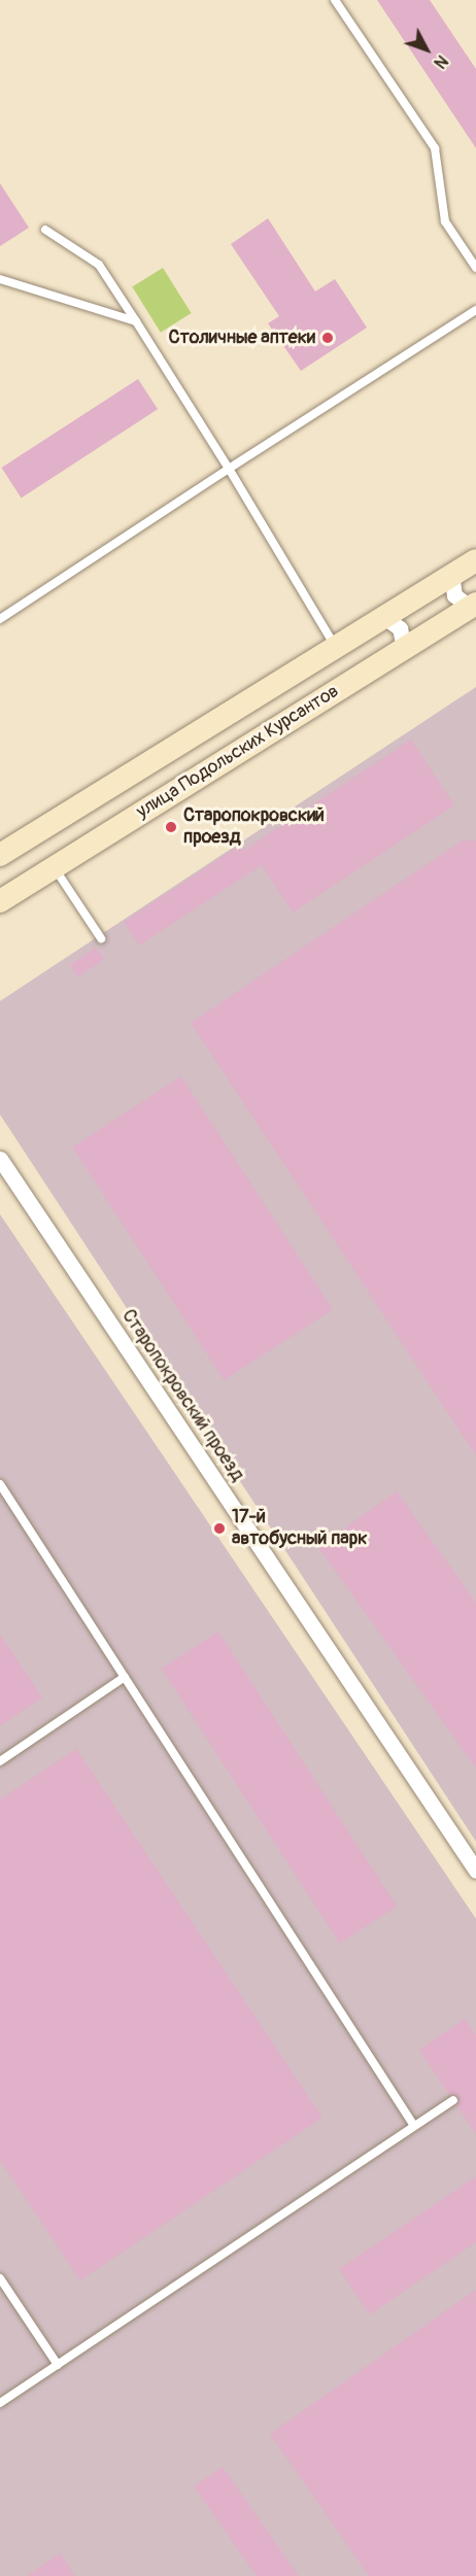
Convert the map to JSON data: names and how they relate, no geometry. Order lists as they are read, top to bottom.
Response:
{
  "streets": {
    "main road": ["улица Подольских Курсантов"],
    "street": ["Старопокровский проезд"]
  },
  "places": ["Столичные аптеки", "Старопокровский проезд", "17-й автобусный парк"],
  "north": "bottom right"
}
